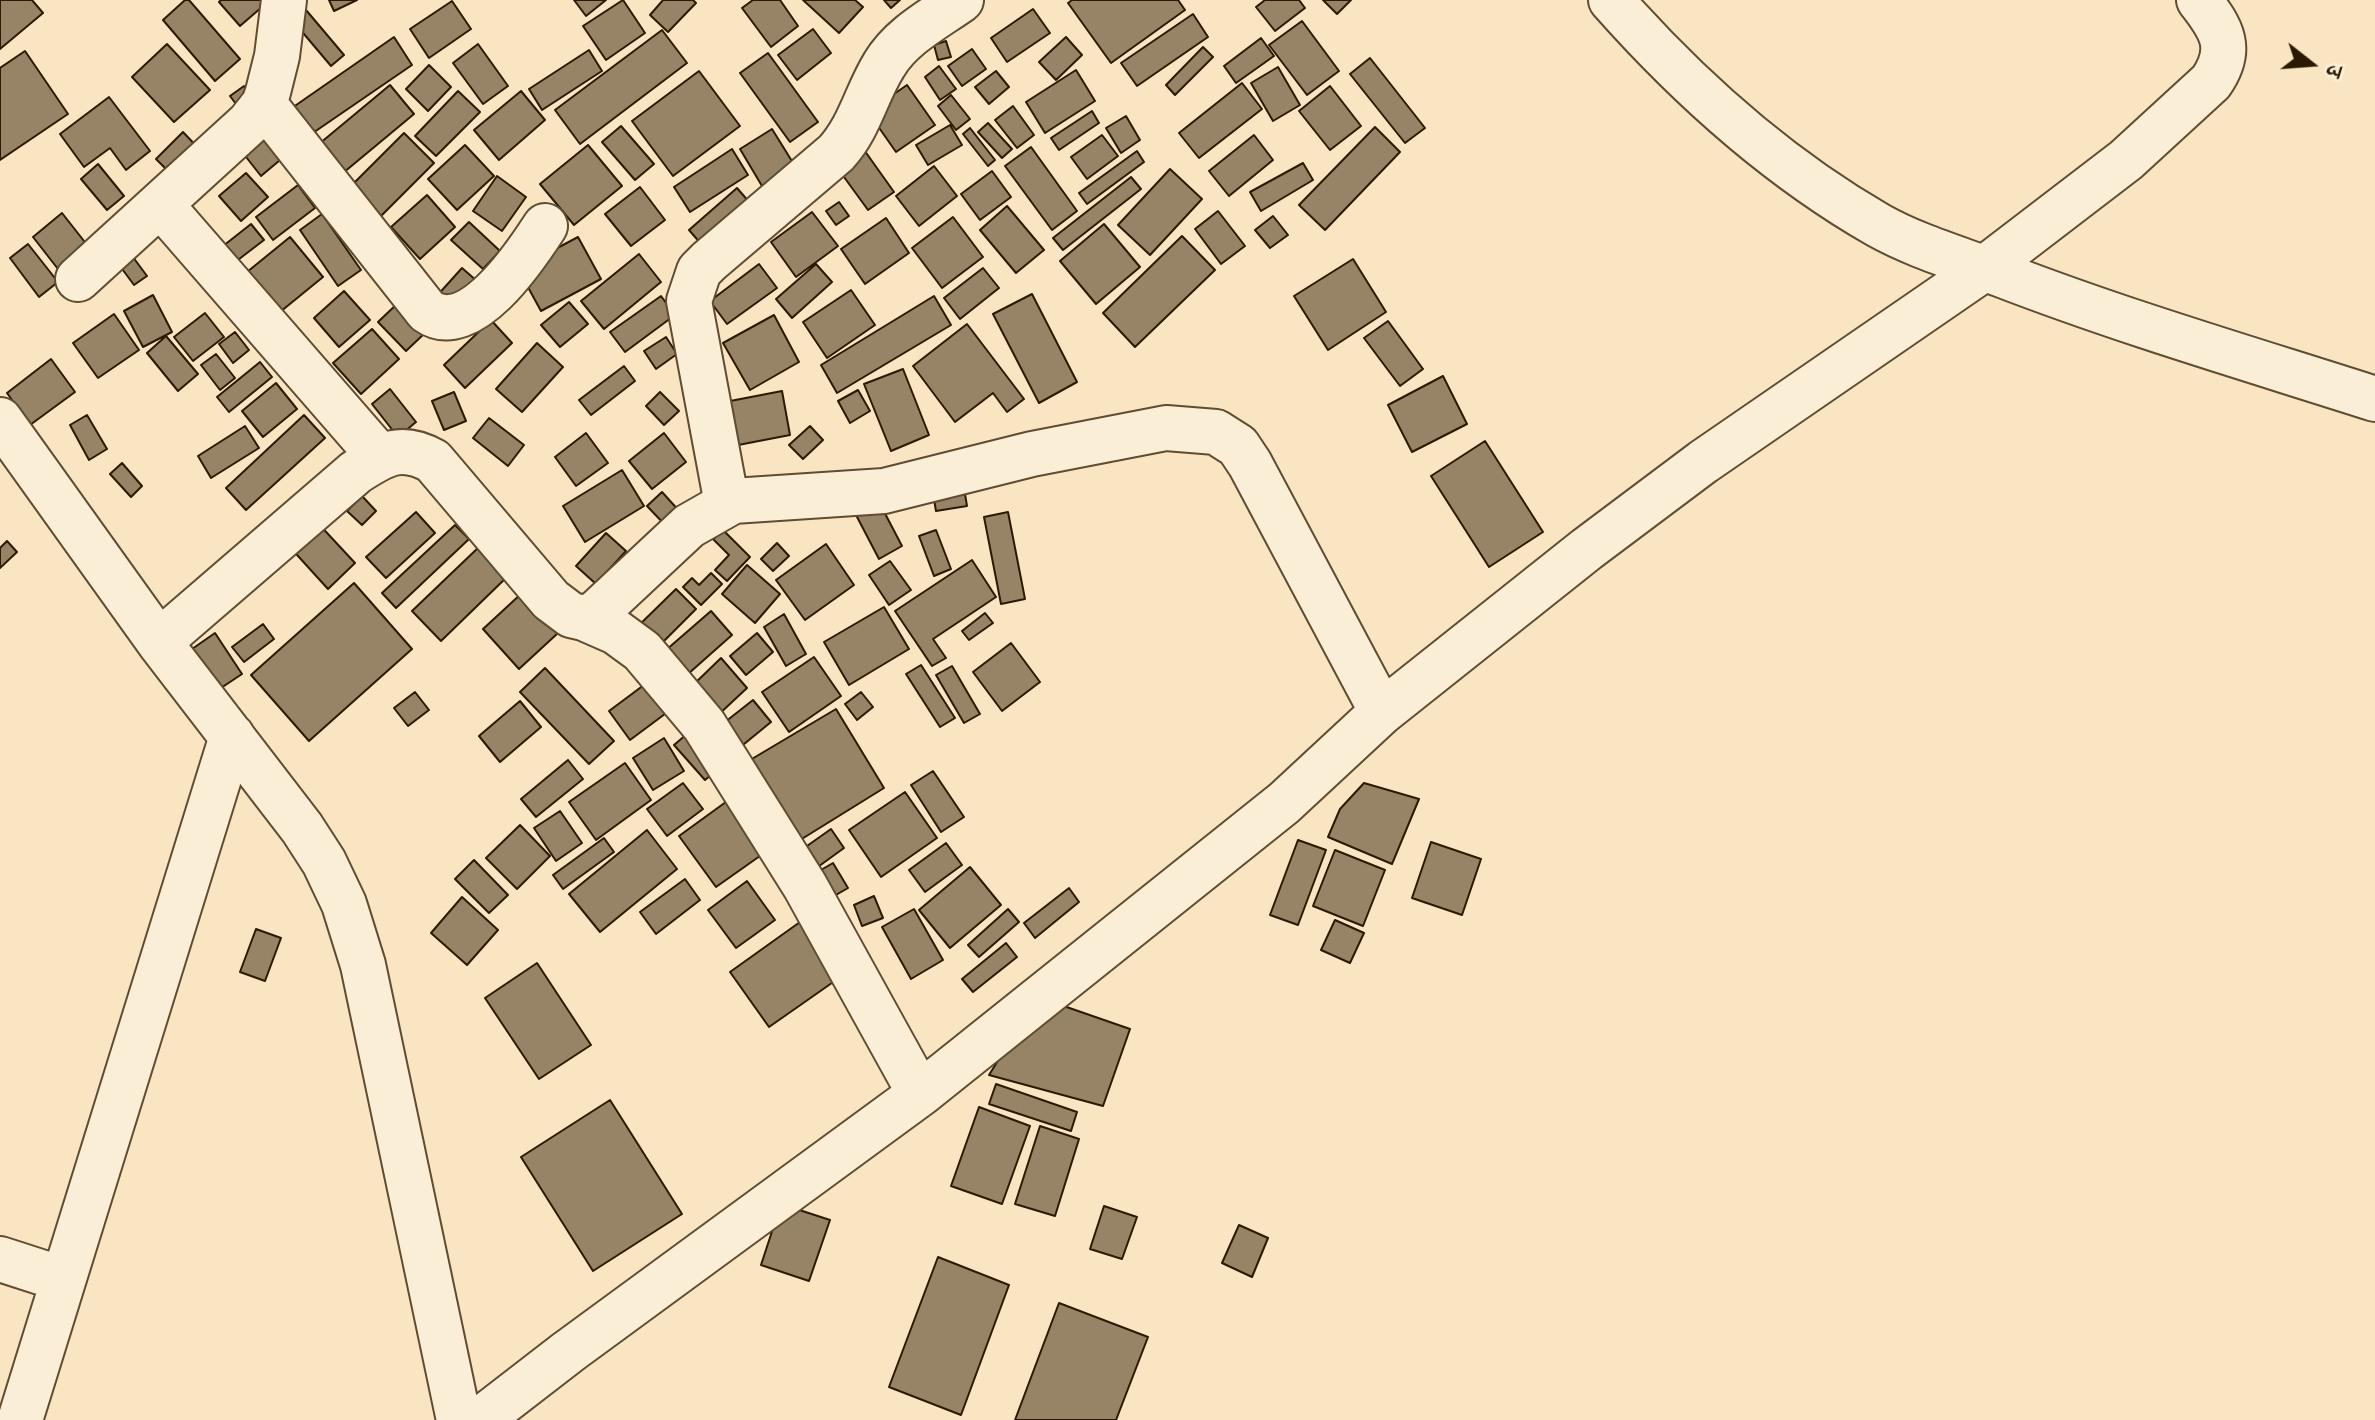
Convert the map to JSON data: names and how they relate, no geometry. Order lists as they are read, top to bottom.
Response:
{
  "north": "right"
}
